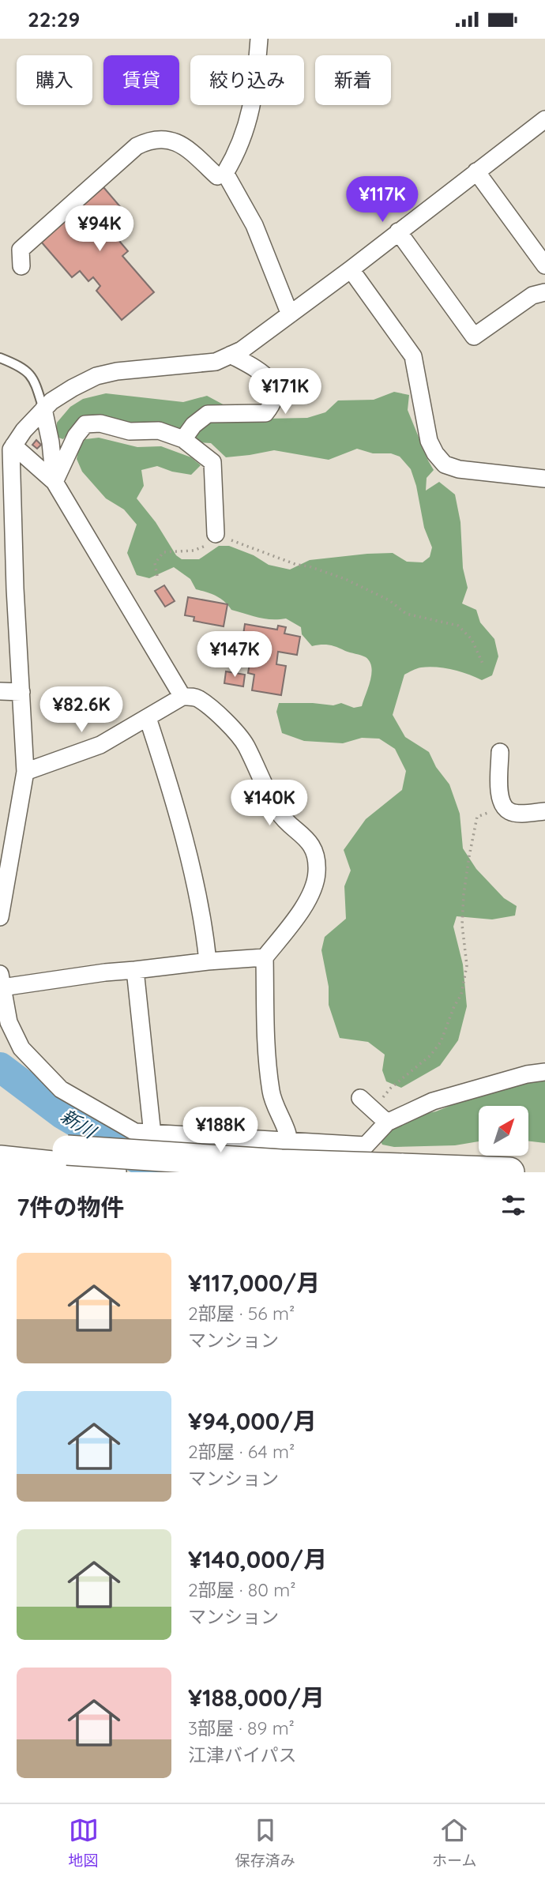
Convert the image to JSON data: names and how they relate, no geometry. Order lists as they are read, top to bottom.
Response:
{
  "water": ["新川"],
  "north": "top right",
  "page": {
    "status": "22:29",
    "chip": [
      "購入",
      "賃貸",
      "絞り込み",
      "新着"
    ],
    "price": [
      "¥117K",
      "¥94K",
      "¥171K",
      "¥147K",
      "¥82.6K",
      "¥140K",
      "¥188K"
    ],
    "heading": "7件の物件",
    "list": [
      {
        "name": "¥117,000/月",
        "note": "2部屋 · 56 m² · マンション"
      },
      {
        "name": "¥94,000/月",
        "note": "2部屋 · 64 m² · マンション"
      },
      {
        "name": "¥140,000/月",
        "note": "2部屋 · 80 m² · マンション"
      },
      {
        "name": "¥188,000/月",
        "note": "3部屋 · 89 m² · 江津バイパス"
      }
    ],
    "tabs": ["地図", "保存済み", "ホーム"]
  }
}
